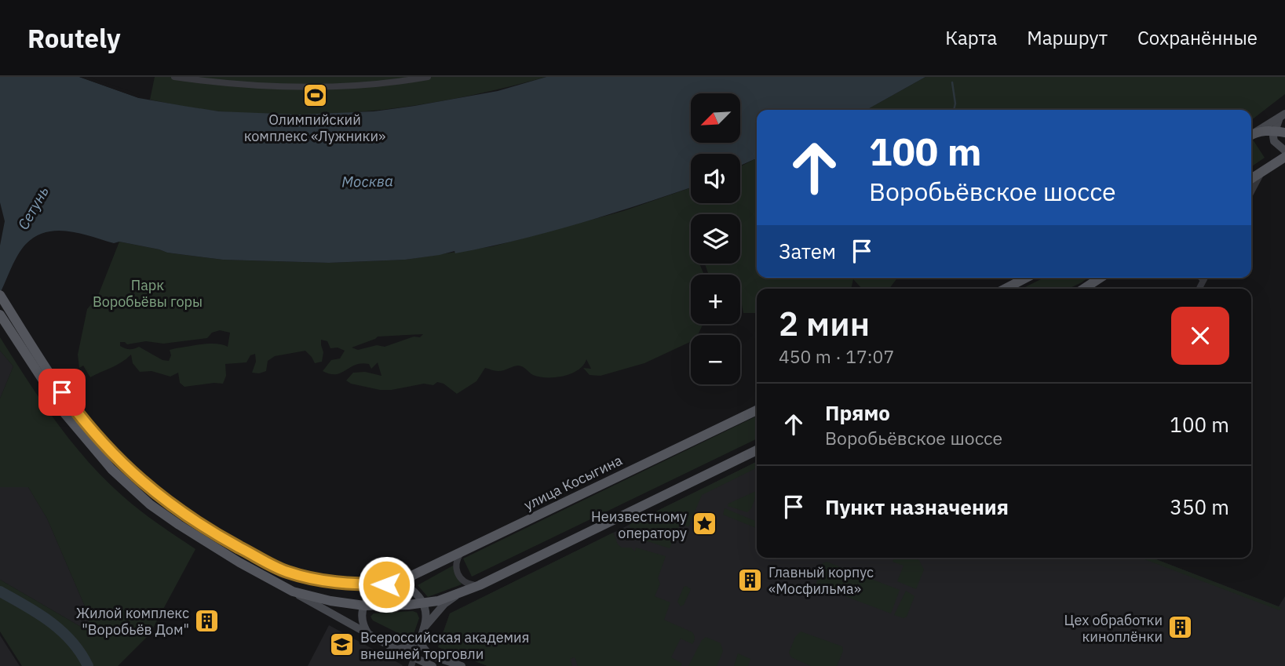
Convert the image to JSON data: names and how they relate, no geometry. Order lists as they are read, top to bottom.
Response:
{
  "streets": {
    "main road": ["улица Косыгина"]
  },
  "water": ["Москва", "Сетунь"],
  "parks": ["Парк Воробьёвы горы"],
  "places": {
    "sports": ["Олимпийский комплекс «Лужники»"],
    "place": ["Неизвестному оператору"],
    "building": ["Главный корпус «Мосфильма»", "Жилой комплекс \"Воробьёв Дом\"", "Цех обработки киноплёнки"],
    "school or university": ["Всероссийская академия внешней торговли"]
  },
  "north": "bottom left",
  "page": {
    "header": "Routely",
    "nav": ["Карта", "Маршрут", "Сохранённые"],
    "map_buttons": ["+", "−"],
    "turn": ["100 m", "Воробьёвское шоссе"],
    "then": "Затем",
    "heading": ["2 мин", "450 m · 17:07"],
    "list": [
      {
        "name": "Прямо",
        "note": "Воробьёвское шоссе",
        "value": "100 m"
      },
      {
        "name": "Пункт назначения",
        "value": "350 m"
      }
    ]
  }
}
